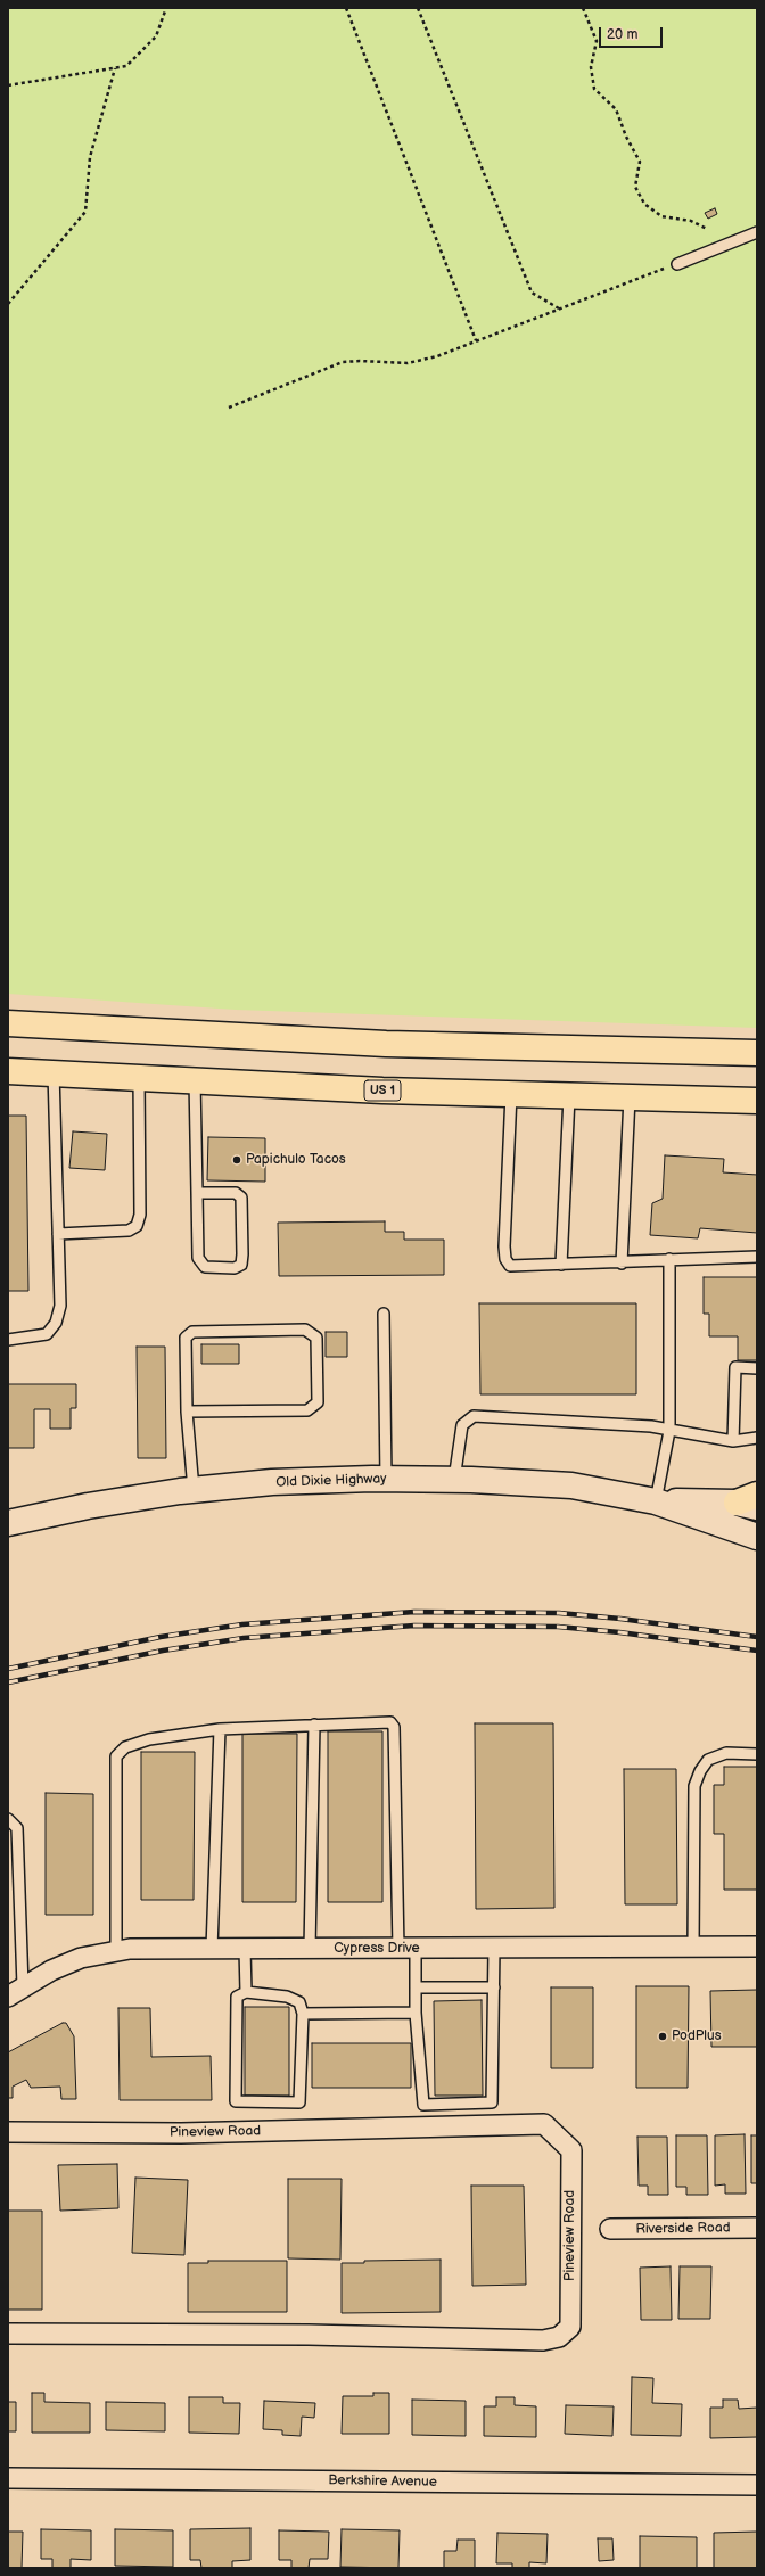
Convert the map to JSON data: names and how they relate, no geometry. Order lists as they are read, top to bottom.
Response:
{
  "streets": {
    "main road": ["US 1"],
    "street": [
      "Old Dixie Highway",
      "Cypress Drive",
      "Pineview Road",
      "Riverside Road",
      "Berkshire Avenue"
    ]
  },
  "places": ["Papichulo Tacos", "PodPlus"],
  "scale_bar": "20 m"
}
